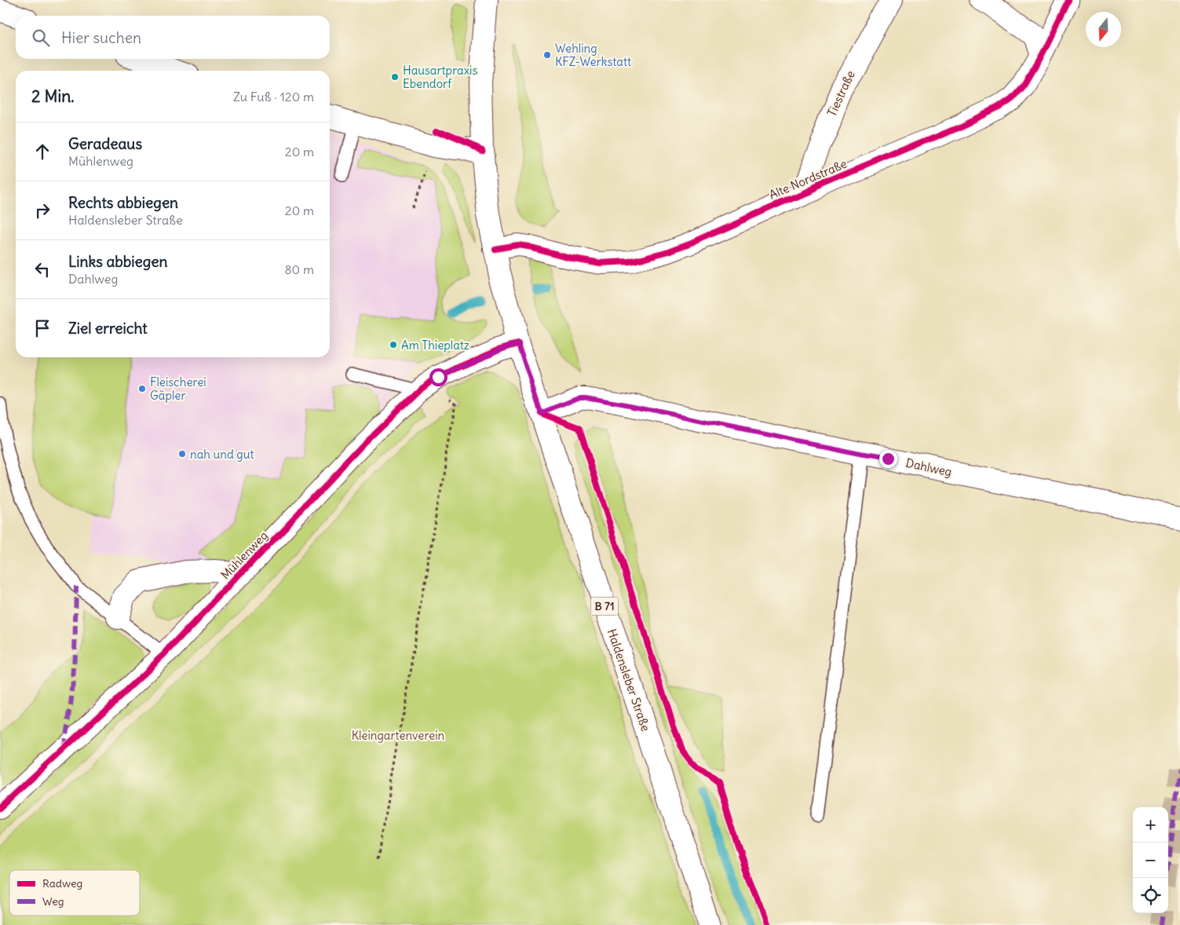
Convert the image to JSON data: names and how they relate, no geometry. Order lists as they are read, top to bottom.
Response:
{
  "streets": {
    "street": [
      "Tiestraße",
      "Alte Nordstraße",
      "Dahlweg",
      "Mühlenweg",
      "B 71",
      "Haldensleber Straße"
    ]
  },
  "crossings": [
    ["Tiestraße", "Alte Nordstraße"],
    ["Alte Nordstraße", "Haldensleber Straße"],
    ["Dahlweg", "Haldensleber Straße"],
    ["Mühlenweg", "Haldensleber Straße"]
  ],
  "parks": ["Kleingartenverein"],
  "places": [
    "Wehling KFZ-Werkstatt",
    "Hausartpraxis Ebendorf",
    "Am Thieplatz",
    "Fleischerei Gäpler",
    "nah und gut"
  ],
  "legend": ["Radweg", "Weg"],
  "north": "bottom",
  "page": {
    "search": "Hier suchen",
    "heading": ["2 Min.", "Zu Fuß · 120 m"],
    "list": [
      ["Geradeaus", "Mühlenweg", "20 m"],
      ["Rechts abbiegen", "Haldensleber Straße", "20 m"],
      ["Links abbiegen", "Dahlweg", "80 m"],
      "Ziel erreicht"
    ],
    "map_buttons": ["+", "−"]
  }
}
